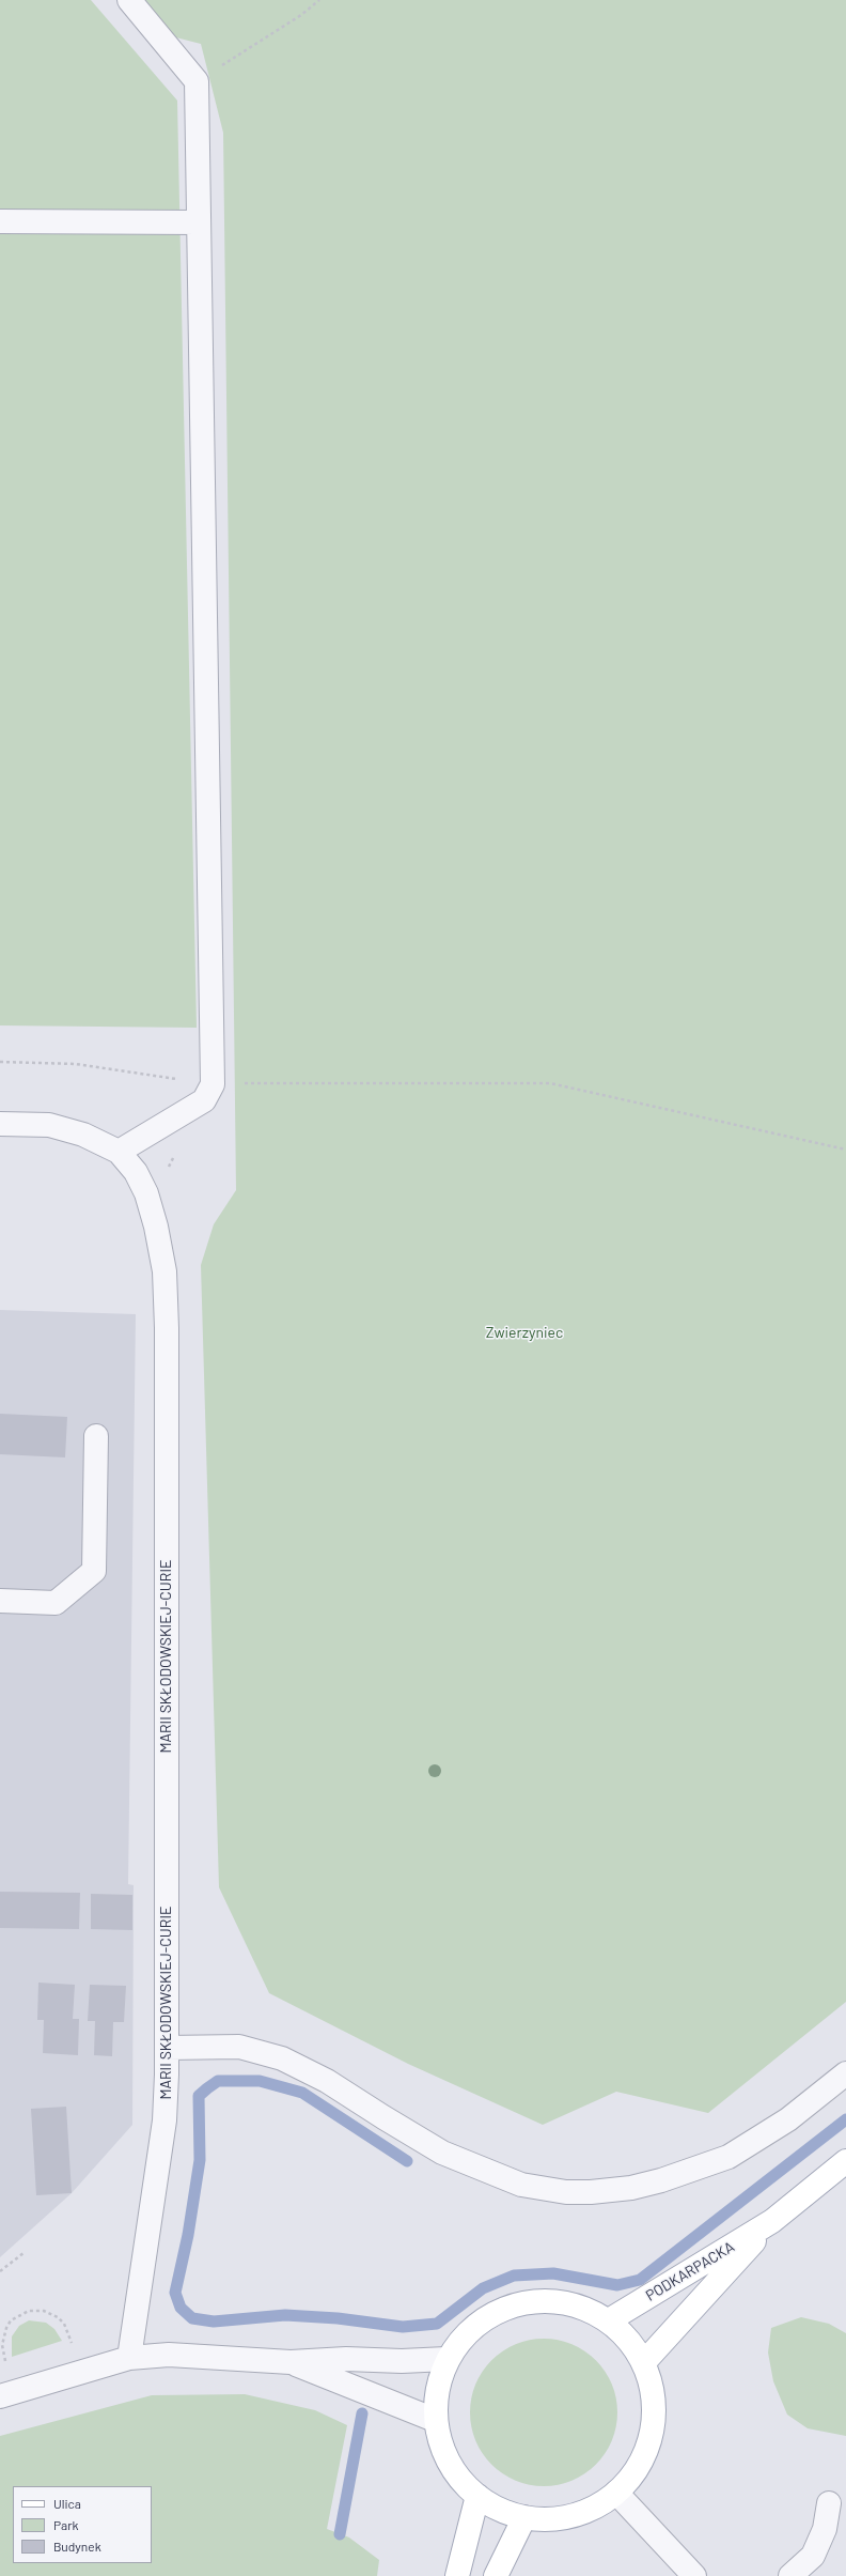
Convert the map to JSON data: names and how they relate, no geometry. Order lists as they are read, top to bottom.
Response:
{
  "streets": {
    "main road": ["PODKARPACKA"],
    "street": ["MARII SKŁODOWSKIEJ-CURIE"]
  },
  "parks": ["Zwierzyniec"],
  "legend": ["Ulica", "Park", "Budynek"]
}
